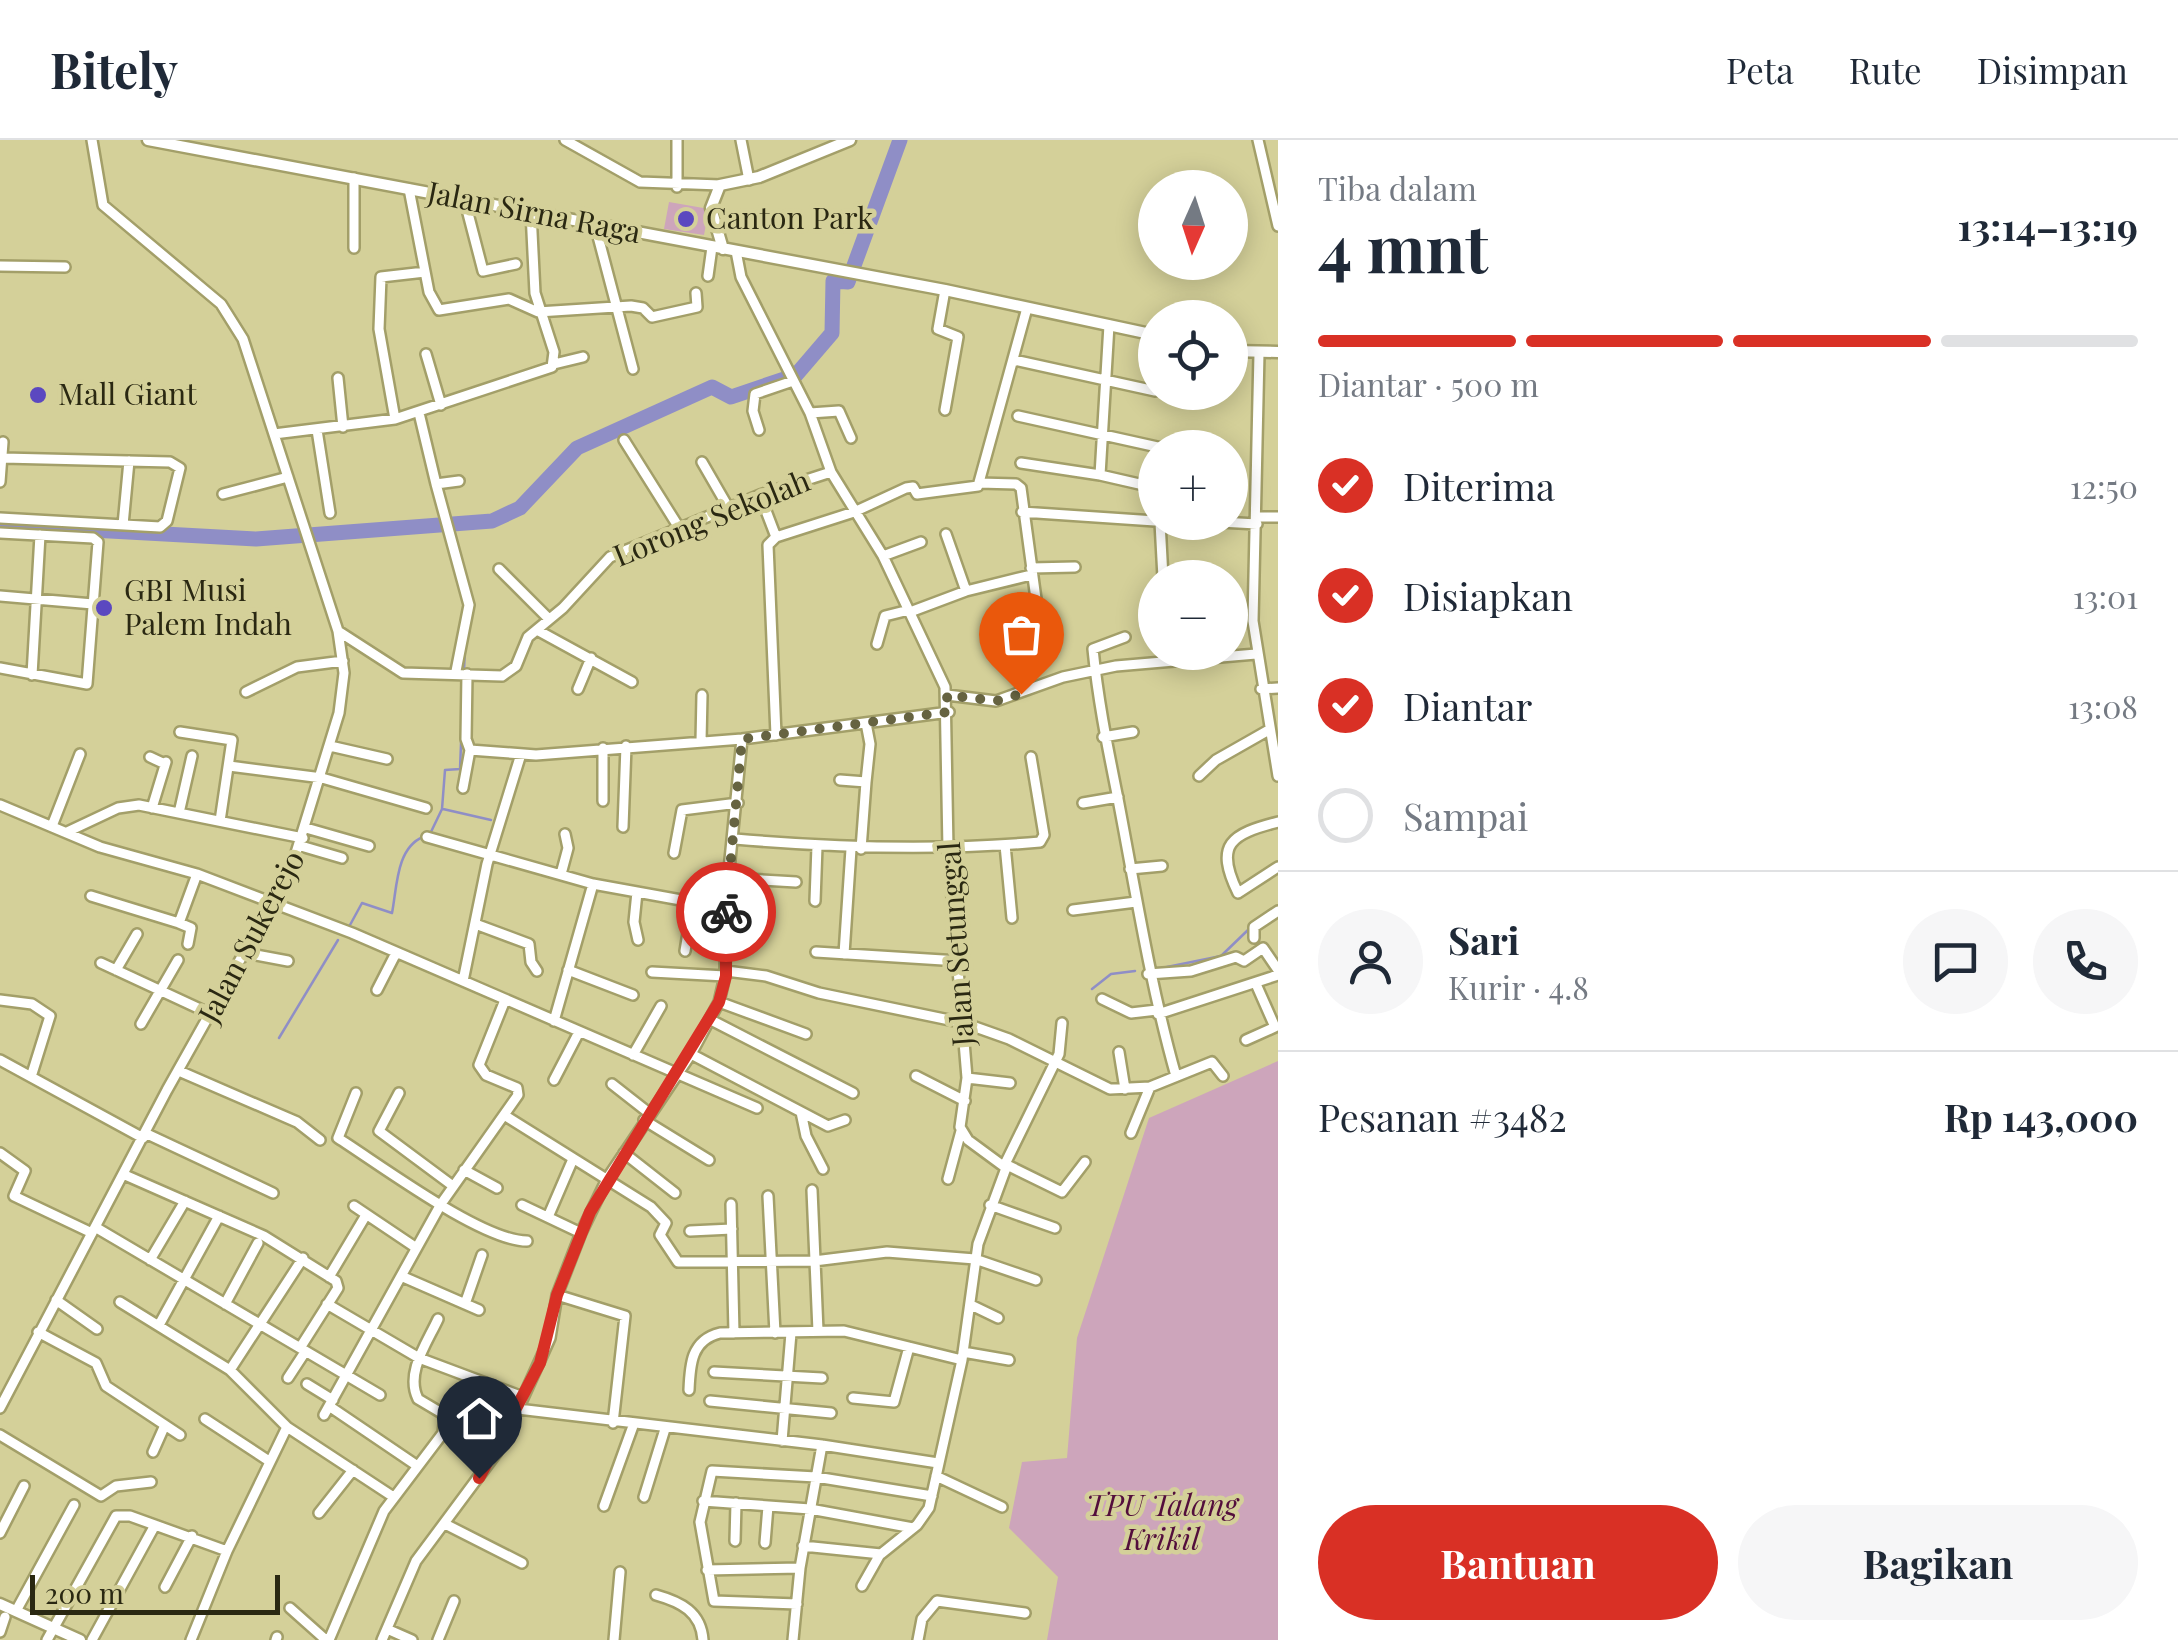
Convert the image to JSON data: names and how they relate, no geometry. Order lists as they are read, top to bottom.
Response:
{
  "streets": {
    "street": [
      "Jalan Sirna Raga",
      "Lorong Sekolah",
      "Jalan Sukerejo",
      "Jalan Setunggal"
    ]
  },
  "crossings": [
    ["Jalan Sirna Raga", "Jalan Setunggal"],
    ["Lorong Sekolah", "Jalan Setunggal"]
  ],
  "parks": ["TPU Talang Krikil"],
  "places": ["Canton Park", "Mall Giant", "GBI Musi Palem Indah"],
  "scale_bar": "200 m",
  "north": "bottom",
  "page": {
    "header": "Bitely",
    "nav": ["Peta", "Rute", "Disimpan"],
    "heading": ["4 mnt", "Tiba dalam", "13:14–13:19"],
    "panel": [
      "Sari",
      "Kurir · 4.8",
      "Pesanan #3482",
      "Rp 143,000"
    ],
    "map_buttons": ["+", "−"],
    "bar": "Diantar · 500 m",
    "list": [
      ["Diterima", "12:50"],
      ["Disiapkan", "13:01"],
      ["Diantar", "13:08"],
      "Sampai"
    ],
    "buttons": ["Bantuan", "Bagikan"],
    "scale": "200 m"
  }
}
